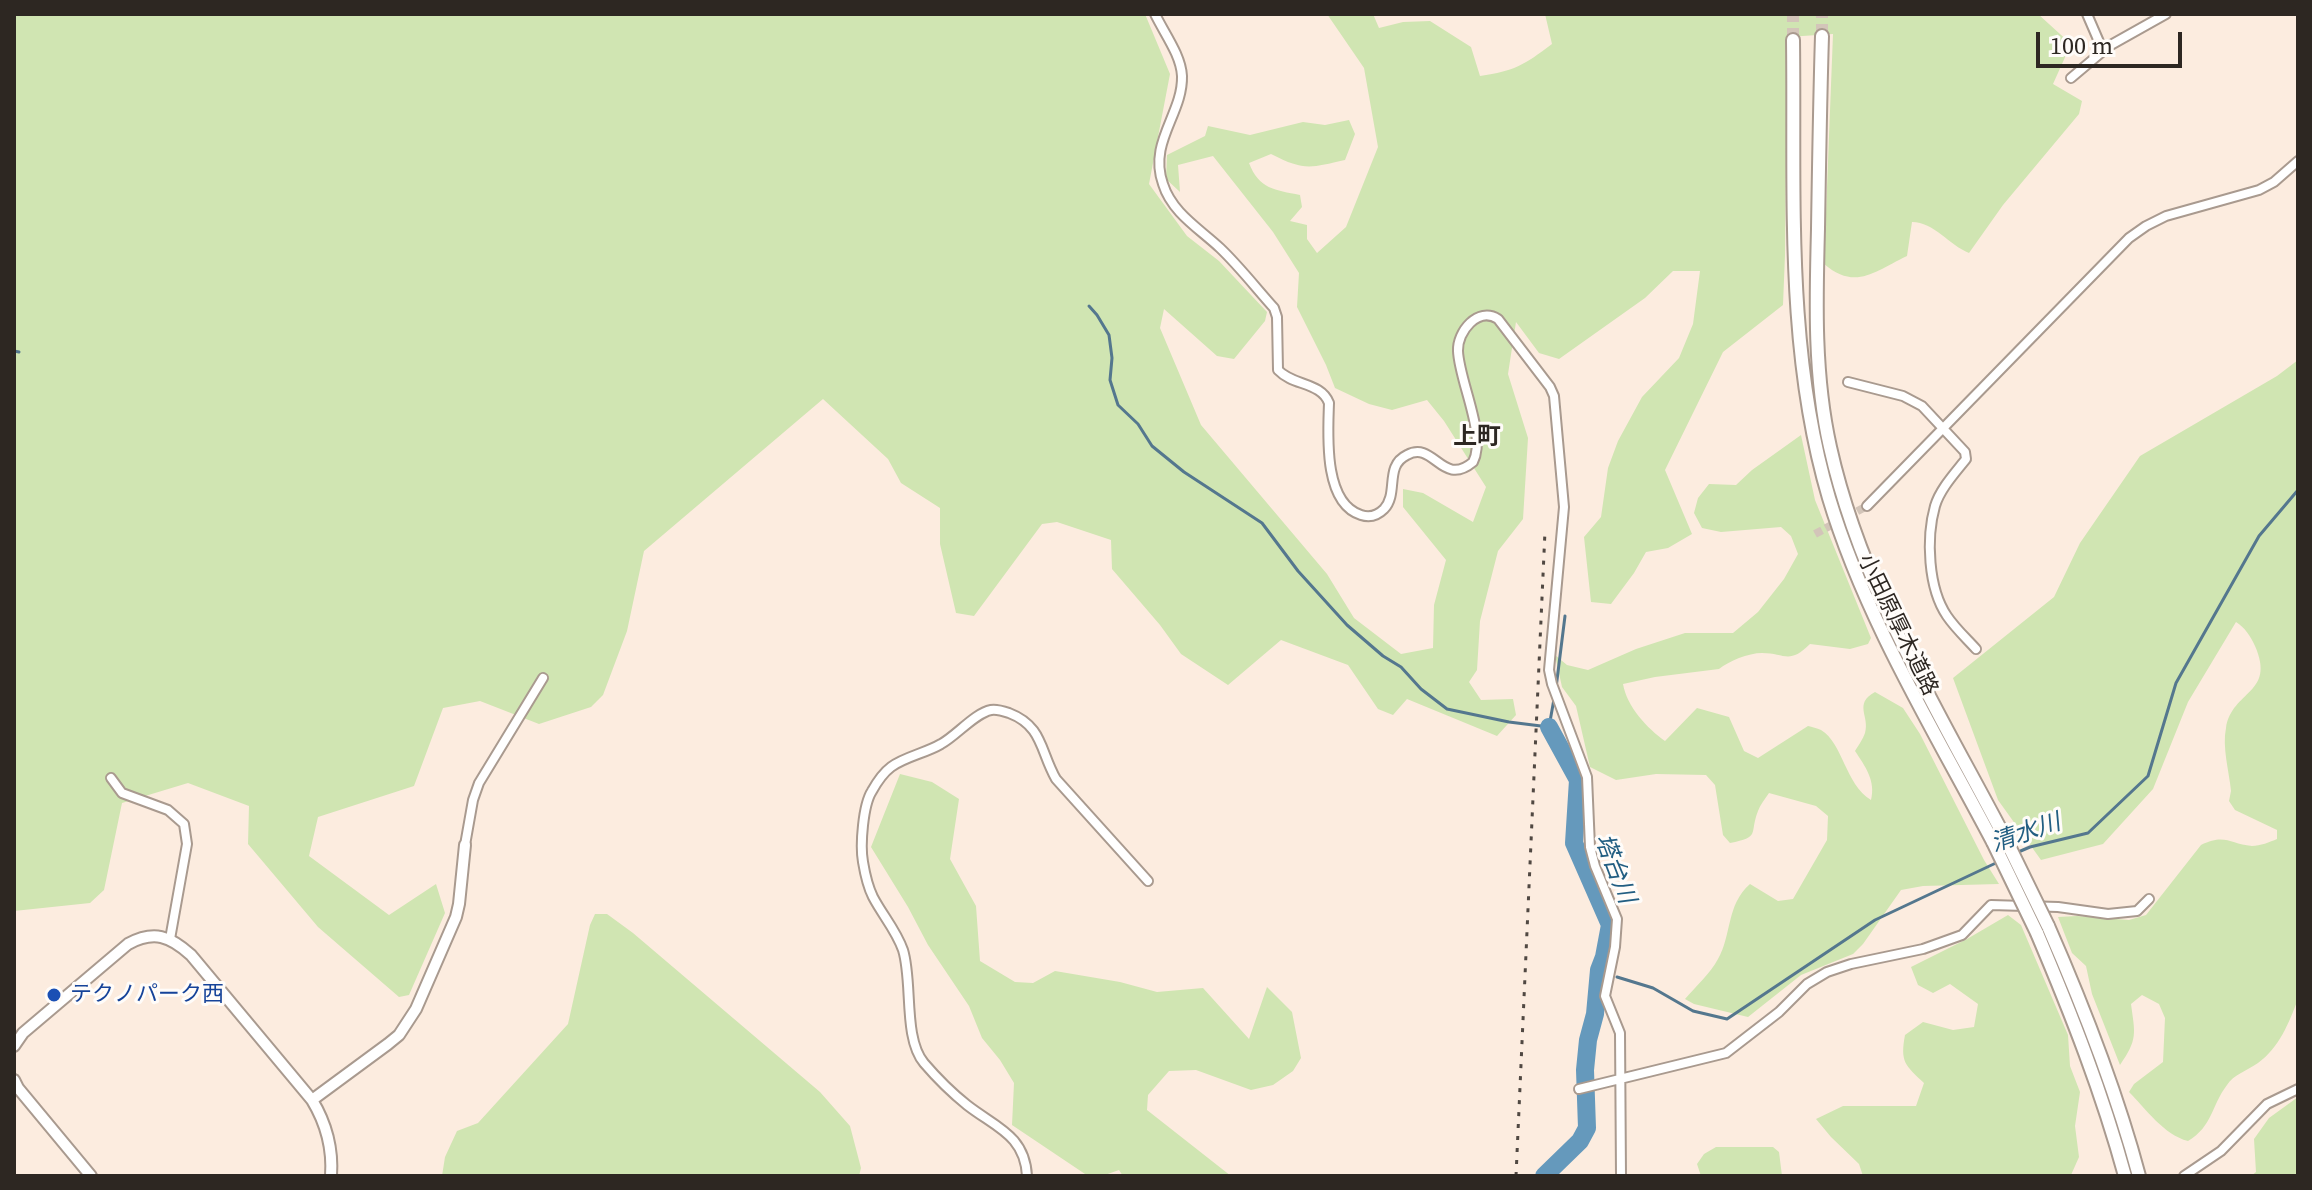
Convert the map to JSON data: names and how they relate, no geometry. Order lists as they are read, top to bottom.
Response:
{
  "streets": {
    "highway": ["小田原厚木道路"]
  },
  "districts": ["上町"],
  "water": ["清水川", "塔台川"],
  "places": ["テクノパーク西"],
  "scale_bar": "100 m"
}
